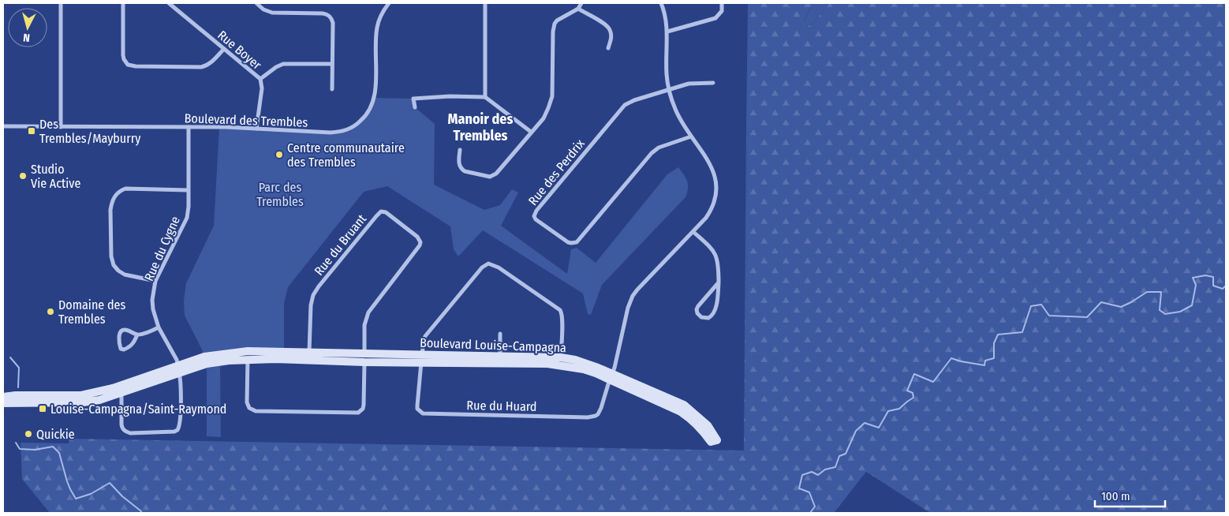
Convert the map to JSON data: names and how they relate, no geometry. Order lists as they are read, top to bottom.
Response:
{
  "streets": {
    "street": [
      "Rue Boyer",
      "Boulevard des Trembles",
      "Rue des Perdrix",
      "Rue du Bruant",
      "Rue du Cygne",
      "Boulevard Louise-Campagna",
      "Rue du Huard"
    ]
  },
  "crossings": [
    ["Rue Boyer", "Boulevard des Trembles"],
    ["Boulevard des Trembles", "Rue du Cygne"],
    ["Rue du Bruant", "Boulevard Louise-Campagna"],
    ["Rue du Cygne", "Boulevard Louise-Campagna"],
    ["Boulevard Louise-Campagna", "Rue du Huard"]
  ],
  "districts": ["Manoir des Trembles"],
  "parks": ["Parc des Trembles"],
  "places": {
    "transit": ["Des Trembles/Mayburry", "Louise-Campagna/Saint-Raymond"],
    "other": [
      "Centre communautaire des Trembles",
      "Studio Vie Active",
      "Domaine des Trembles",
      "Quickie"
    ]
  },
  "scale_bar": "100 m",
  "north": "bottom"
}
